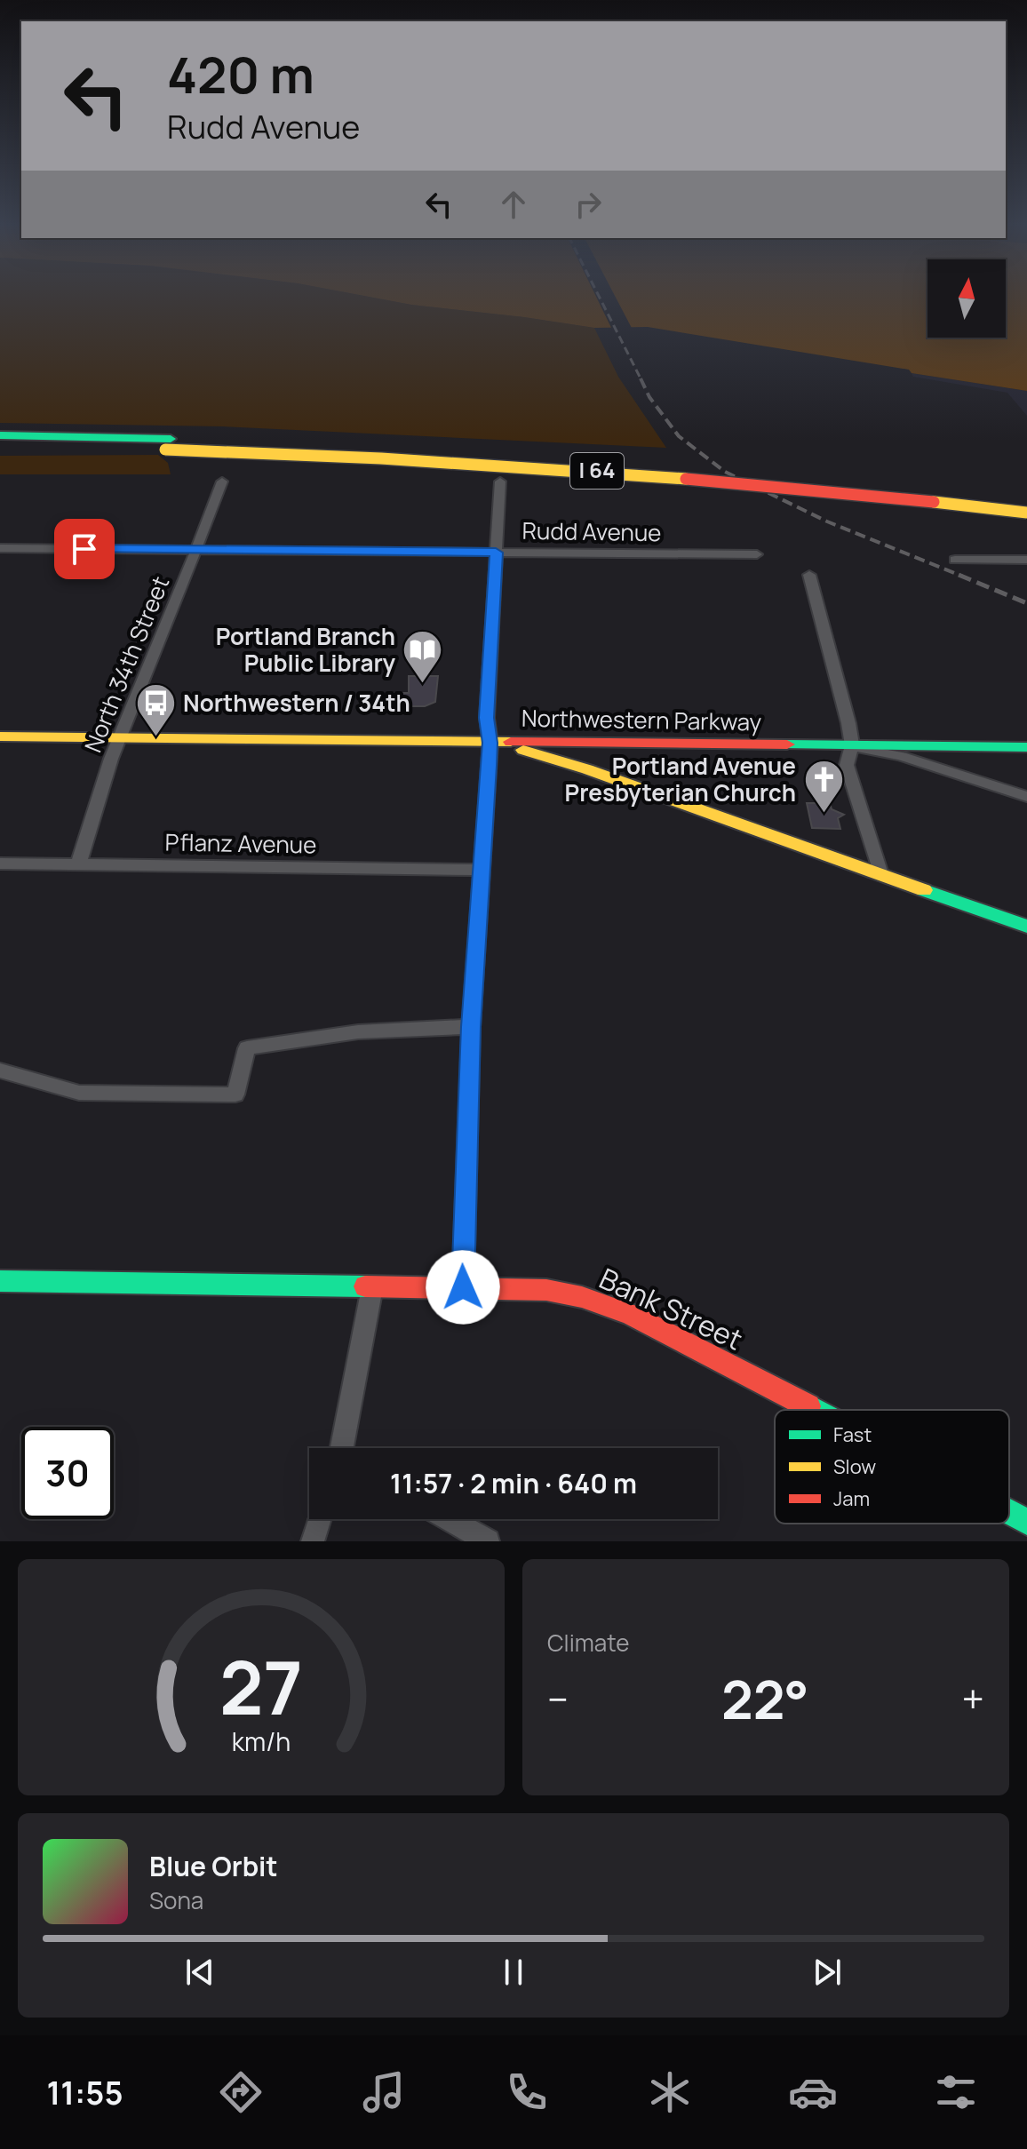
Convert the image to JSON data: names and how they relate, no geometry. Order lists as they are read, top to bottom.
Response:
{
  "streets": {
    "main road": ["I 64", "Northwestern Parkway", "Bank Street"],
    "street": ["Rudd Avenue", "North 34th Street", "Pflanz Avenue"]
  },
  "crossings": [
    ["Rudd Avenue", "North 34th Street"],
    ["North 34th Street", "Northwestern Parkway"],
    ["North 34th Street", "Pflanz Avenue"]
  ],
  "places": {
    "library": ["Portland Branch Public Library"],
    "bus stop": ["Northwestern / 34th"],
    "church": ["Portland Avenue Presbyterian Church"]
  },
  "legend": ["Fast", "Slow", "Jam"],
  "north": "top",
  "page": {
    "turn": ["420 m", "Rudd Avenue"],
    "limit": "30",
    "trip": "11:57 · 2 min · 640 m",
    "tile": "Climate",
    "heat": ["−", "22°", "+"],
    "song": ["Blue Orbit", "Sona"],
    "tabs": "11:55",
    "gauge": ["27", "km/h"]
  }
}
